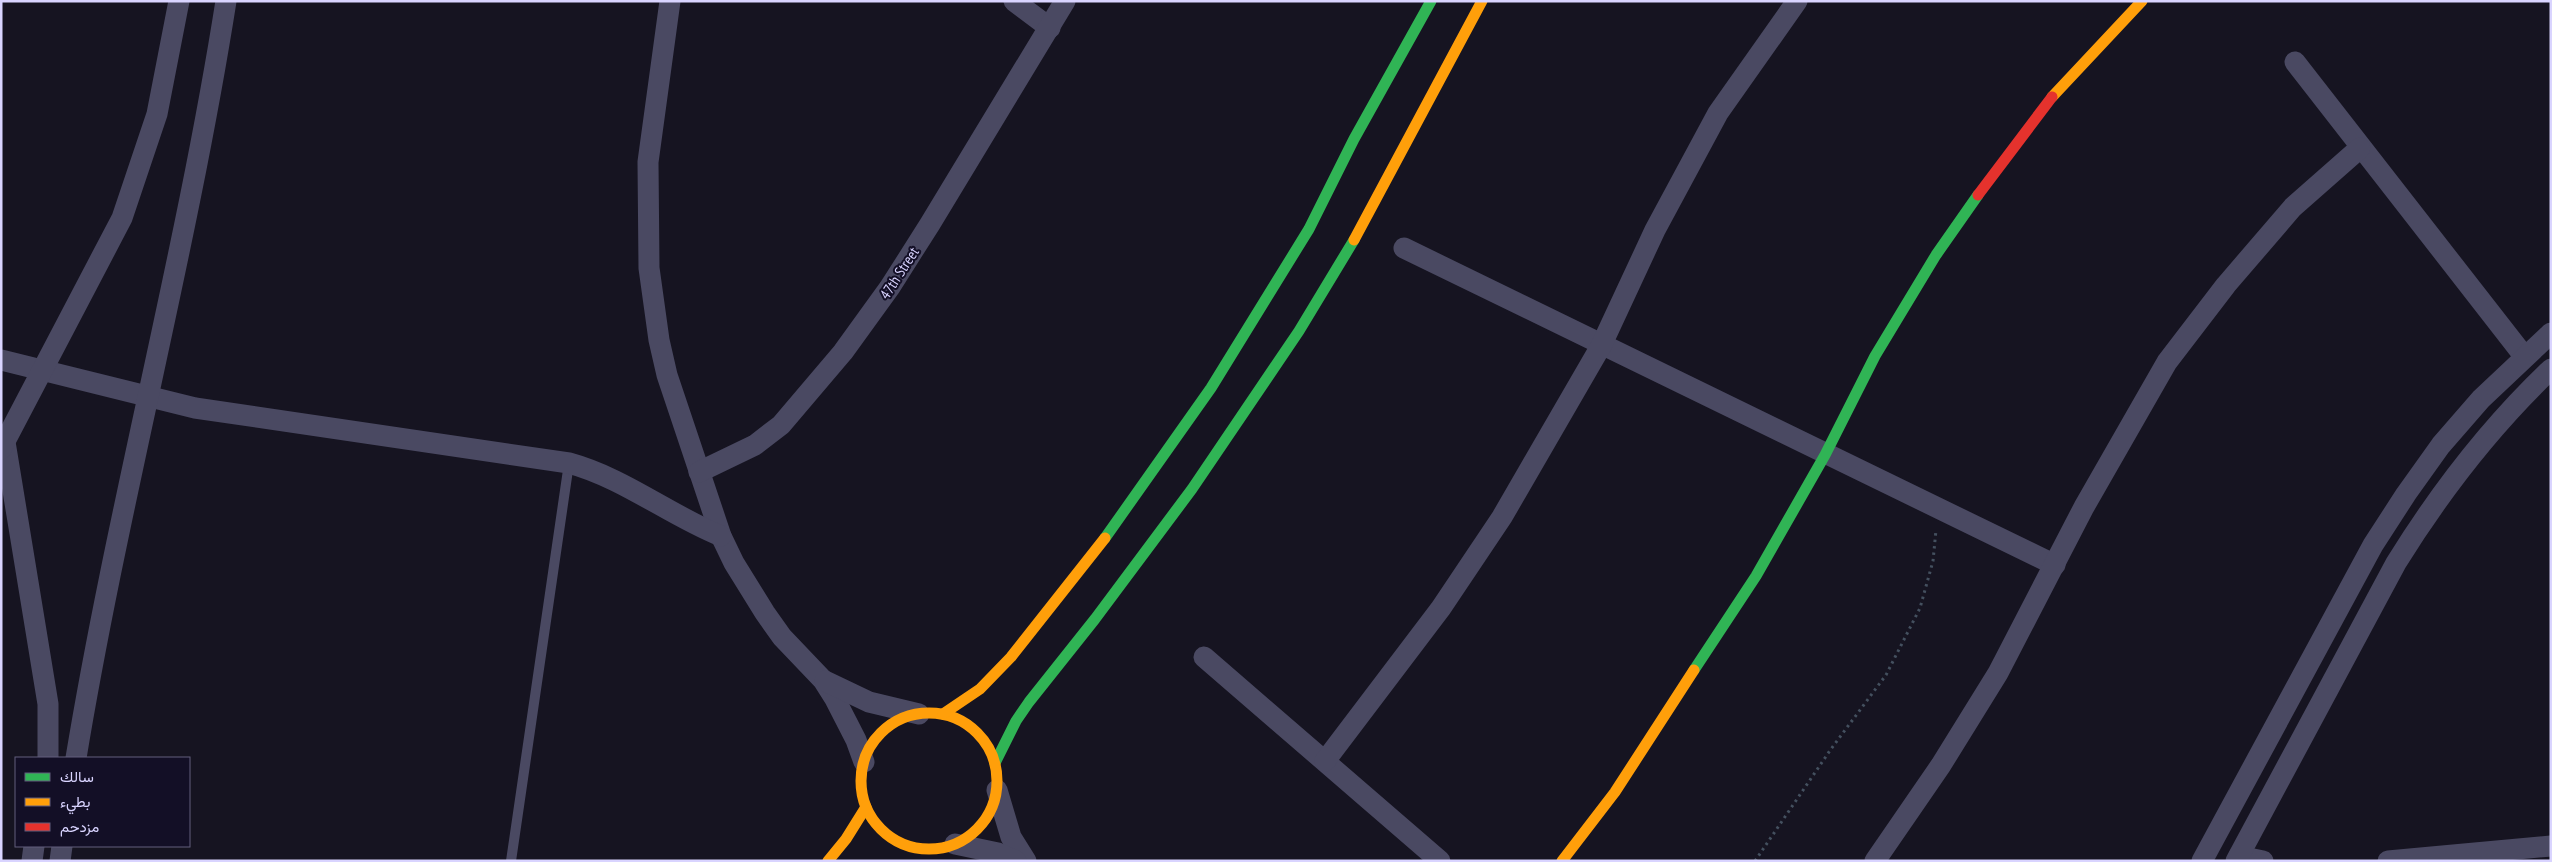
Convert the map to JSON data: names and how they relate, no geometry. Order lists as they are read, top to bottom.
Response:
{
  "streets": {
    "street": ["47th Street"]
  },
  "legend": ["سالك", "بطيء", "مزدحم"]
}
